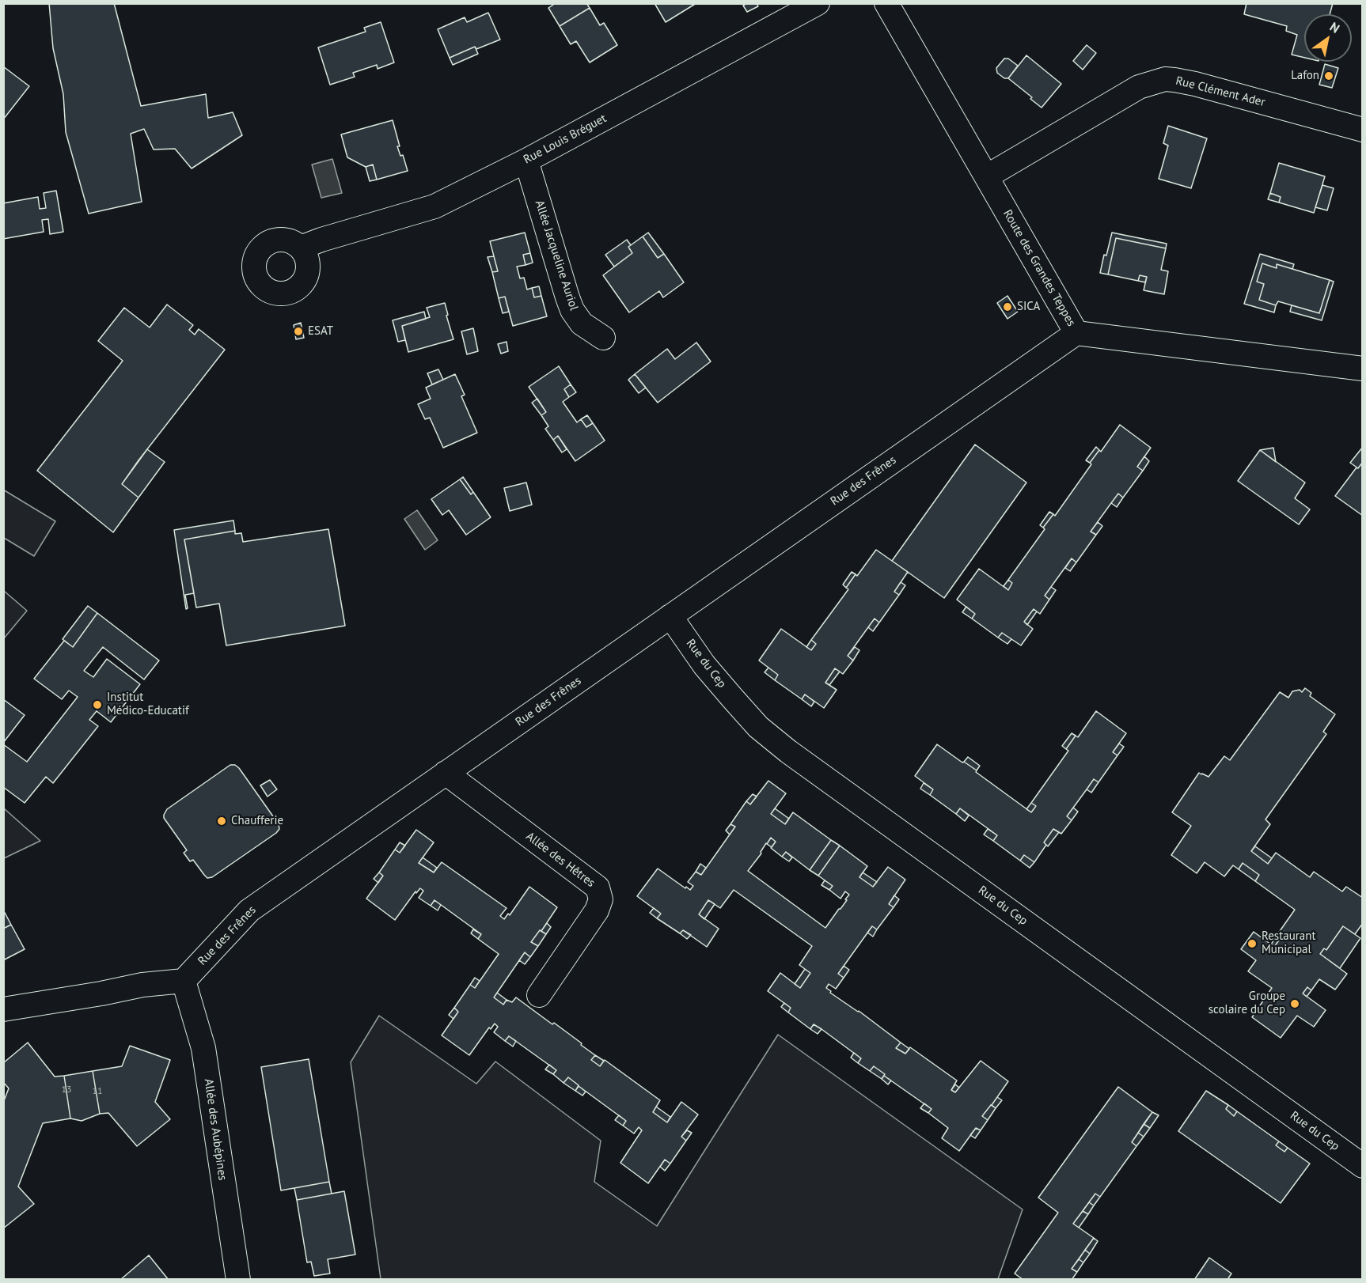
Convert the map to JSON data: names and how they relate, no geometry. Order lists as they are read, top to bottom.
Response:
{
  "streets": {
    "street": [
      "Rue Clément Ader",
      "Rue Louis Bréguet",
      "Allée Jacqueline Auriol",
      "Route des Grandes Teppes",
      "Rue des Frênes",
      "Rue du Cep",
      "Allée des Hêtres",
      "Allée des Aubépines"
    ]
  },
  "crossings": [
    ["Rue Clément Ader", "Route des Grandes Teppes"],
    ["Rue Louis Bréguet", "Allée Jacqueline Auriol"],
    ["Route des Grandes Teppes", "Rue des Frênes"],
    ["Rue des Frênes", "Rue du Cep"],
    ["Rue des Frênes", "Allée des Hêtres"],
    ["Rue des Frênes", "Allée des Aubépines"]
  ],
  "places": [
    "Lafon",
    "SICA",
    "ESAT",
    "Institut Médico-Educatif",
    "Chaufferie",
    "Restaurant Municipal",
    "Groupe scolaire du Cep"
  ],
  "house_numbers": ["13", "11"],
  "north": "top right"
}
